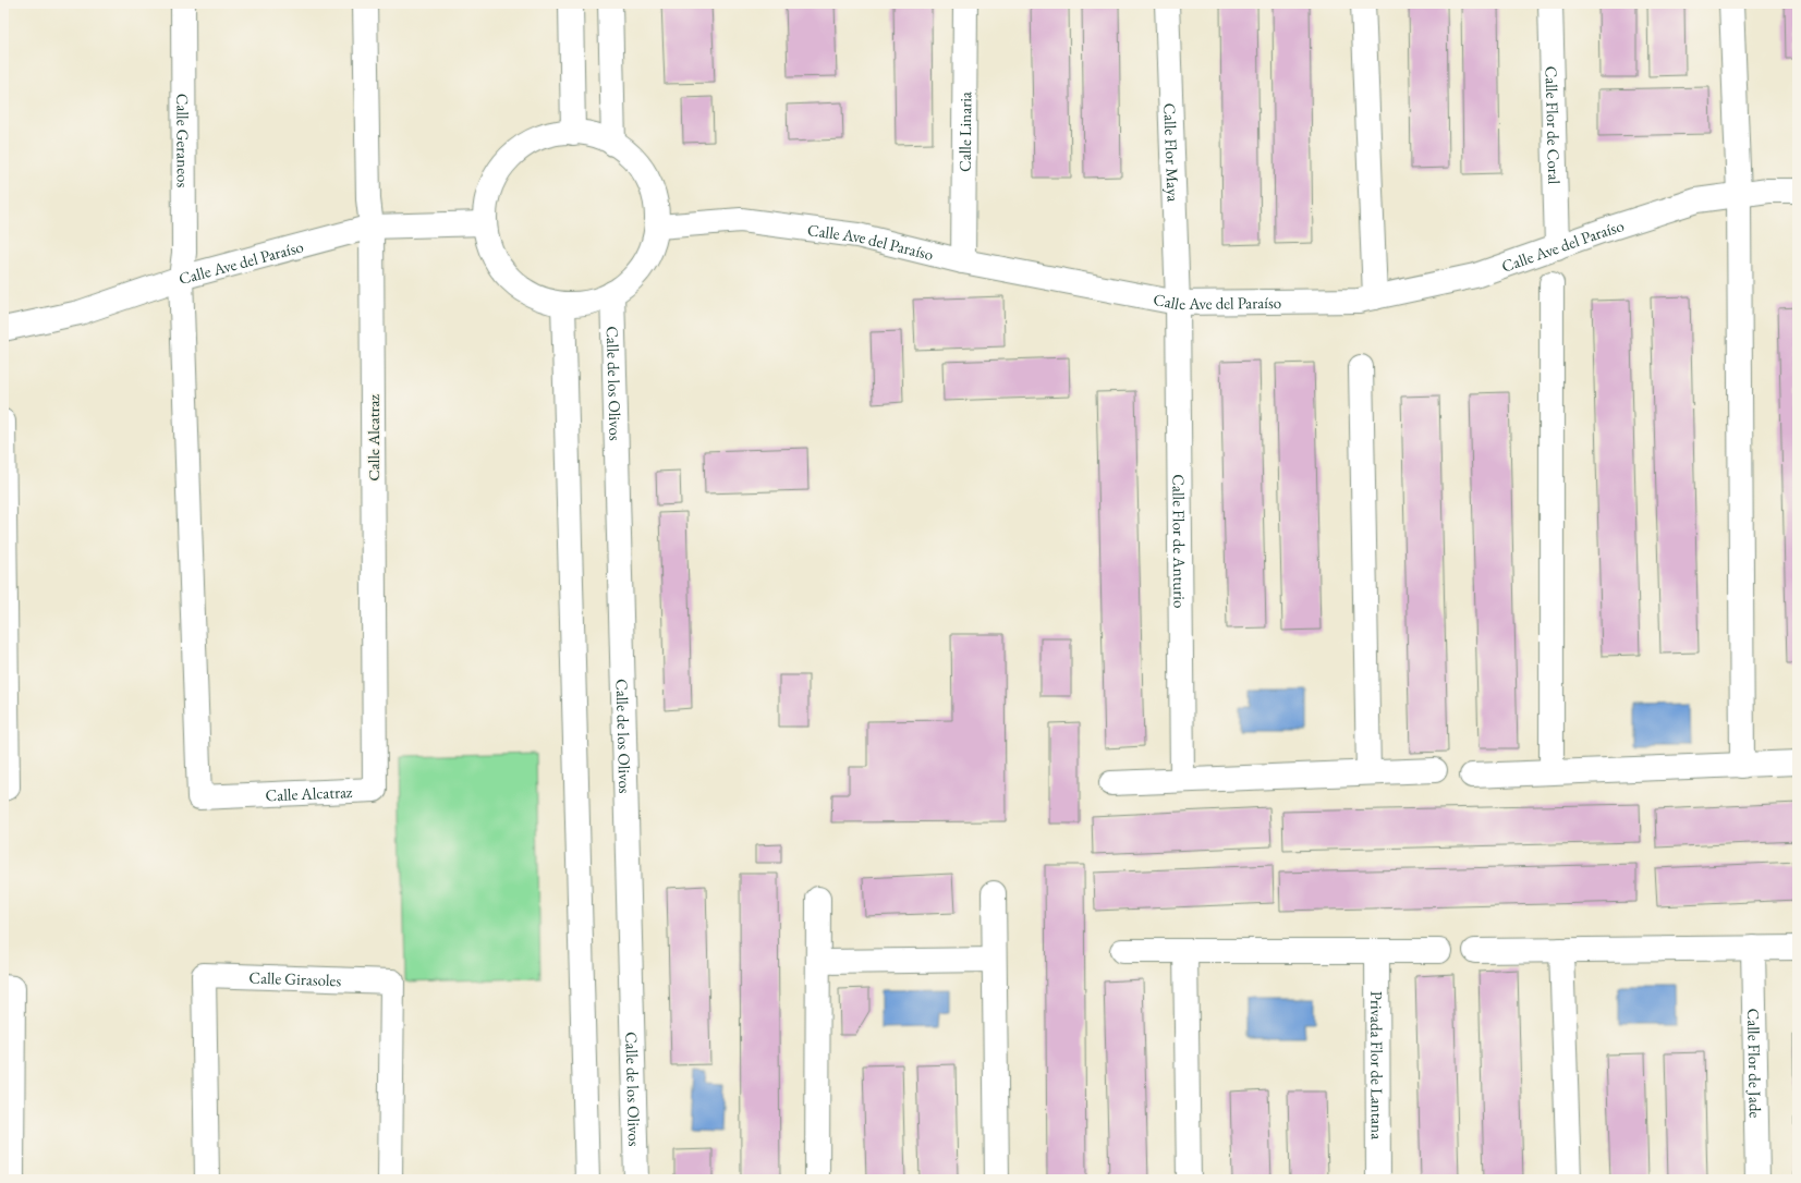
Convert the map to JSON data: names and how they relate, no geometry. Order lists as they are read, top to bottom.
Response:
{
  "streets": {
    "street": [
      "Calle Flor de Coral",
      "Calle Linaria",
      "Calle Geraneos",
      "Calle Flor Maya",
      "Calle Ave del Paraíso",
      "Calle de los Olivos",
      "Calle Alcatraz",
      "Calle Flor de Anturio",
      "Calle Girasoles",
      "Calle Flor de Jade",
      "Privada Flor de Lantana"
    ]
  },
  "crossings": [
    ["Calle Flor de Coral", "Calle Ave del Paraíso"],
    ["Calle Linaria", "Calle Ave del Paraíso"],
    ["Calle Geraneos", "Calle Ave del Paraíso"],
    ["Calle Geraneos", "Calle Alcatraz"],
    ["Calle Flor Maya", "Calle Ave del Paraíso"],
    ["Calle Flor Maya", "Calle Flor de Anturio"],
    ["Calle Ave del Paraíso", "Calle Alcatraz"],
    ["Calle Ave del Paraíso", "Calle Flor de Anturio"]
  ]
}
